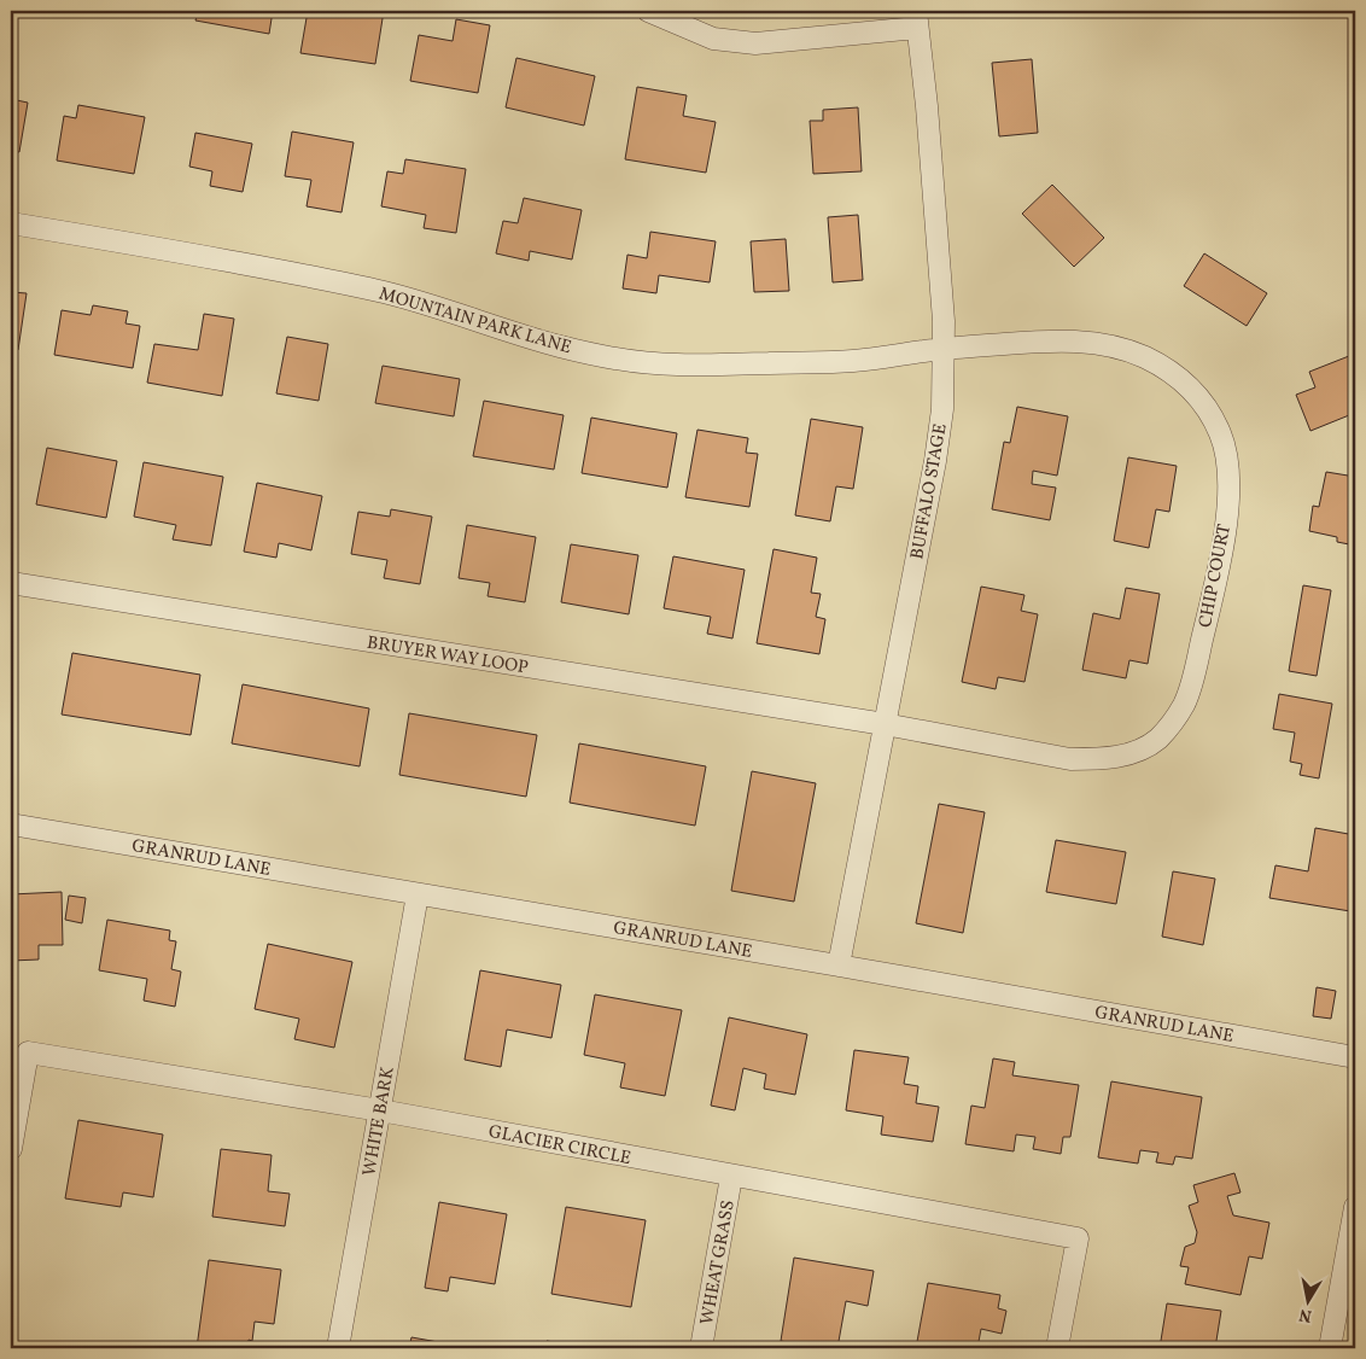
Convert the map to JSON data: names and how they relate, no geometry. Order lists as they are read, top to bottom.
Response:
{
  "streets": {
    "street": [
      "MOUNTAIN PARK LANE",
      "BUFFALO STAGE",
      "CHIP COURT",
      "BRUYER WAY LOOP",
      "GRANRUD LANE",
      "WHITE BARK",
      "GLACIER CIRCLE",
      "WHEAT GRASS"
    ]
  },
  "crossings": [
    ["MOUNTAIN PARK LANE", "BUFFALO STAGE"],
    ["MOUNTAIN PARK LANE", "CHIP COURT"],
    ["BUFFALO STAGE", "CHIP COURT"],
    ["BUFFALO STAGE", "BRUYER WAY LOOP"],
    ["BUFFALO STAGE", "GRANRUD LANE"],
    ["CHIP COURT", "BRUYER WAY LOOP"],
    ["GRANRUD LANE", "WHITE BARK"],
    ["WHITE BARK", "GLACIER CIRCLE"],
    ["GLACIER CIRCLE", "WHEAT GRASS"]
  ],
  "north": "bottom"
}
